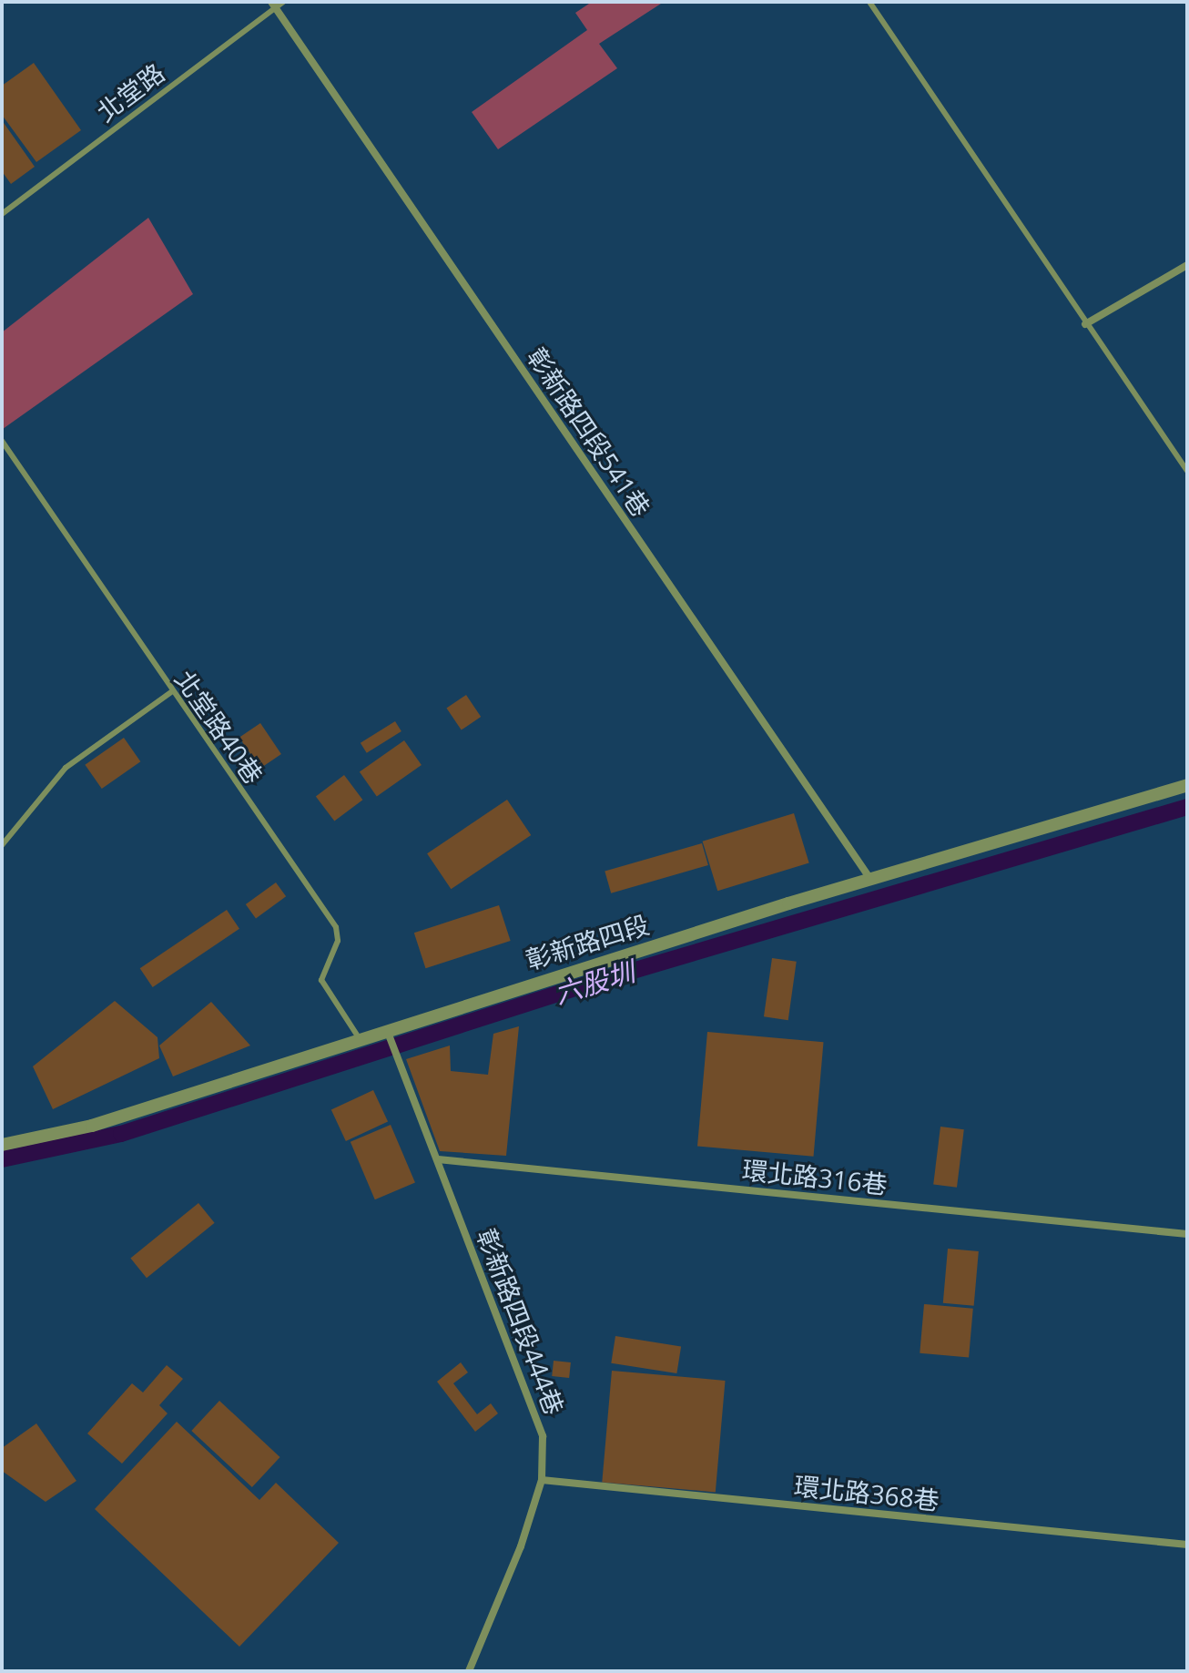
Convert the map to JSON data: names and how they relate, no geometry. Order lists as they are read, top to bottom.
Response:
{
  "streets": {
    "street": [
      "彰新路四段541巷",
      "彰新路四段",
      "環北路316巷",
      "彰新路四段444巷",
      "環北路368巷"
    ],
    "lane": ["北堂路", "北堂路40巷"]
  },
  "crossings": [
    ["北堂路", "彰新路四段541巷"],
    ["彰新路四段541巷", "彰新路四段"],
    ["北堂路40巷", "彰新路四段"],
    ["彰新路四段", "彰新路四段444巷"],
    ["環北路316巷", "彰新路四段444巷"],
    ["彰新路四段444巷", "環北路368巷"]
  ],
  "water": ["六股圳"]
}
